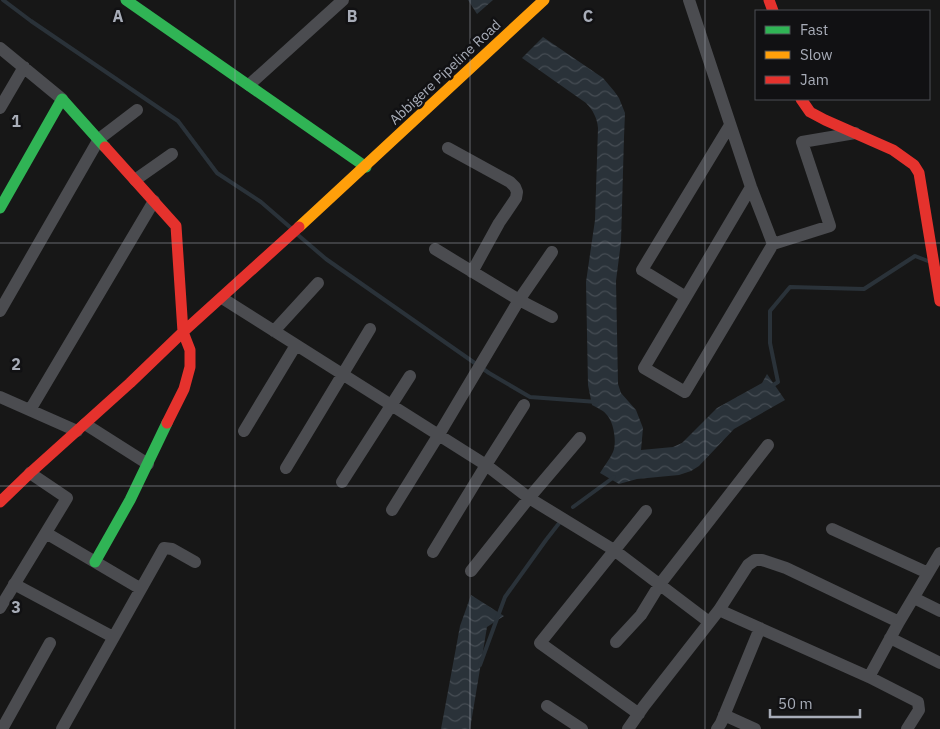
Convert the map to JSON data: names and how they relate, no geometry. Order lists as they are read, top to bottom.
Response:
{
  "streets": {
    "street": ["Abbigere Pipeline Road"]
  },
  "legend": ["Fast", "Slow", "Jam"],
  "scale_bar": "50 m",
  "grid": {
    "columns": ["A", "B", "C"],
    "rows": ["1", "2", "3"]
  }
}
